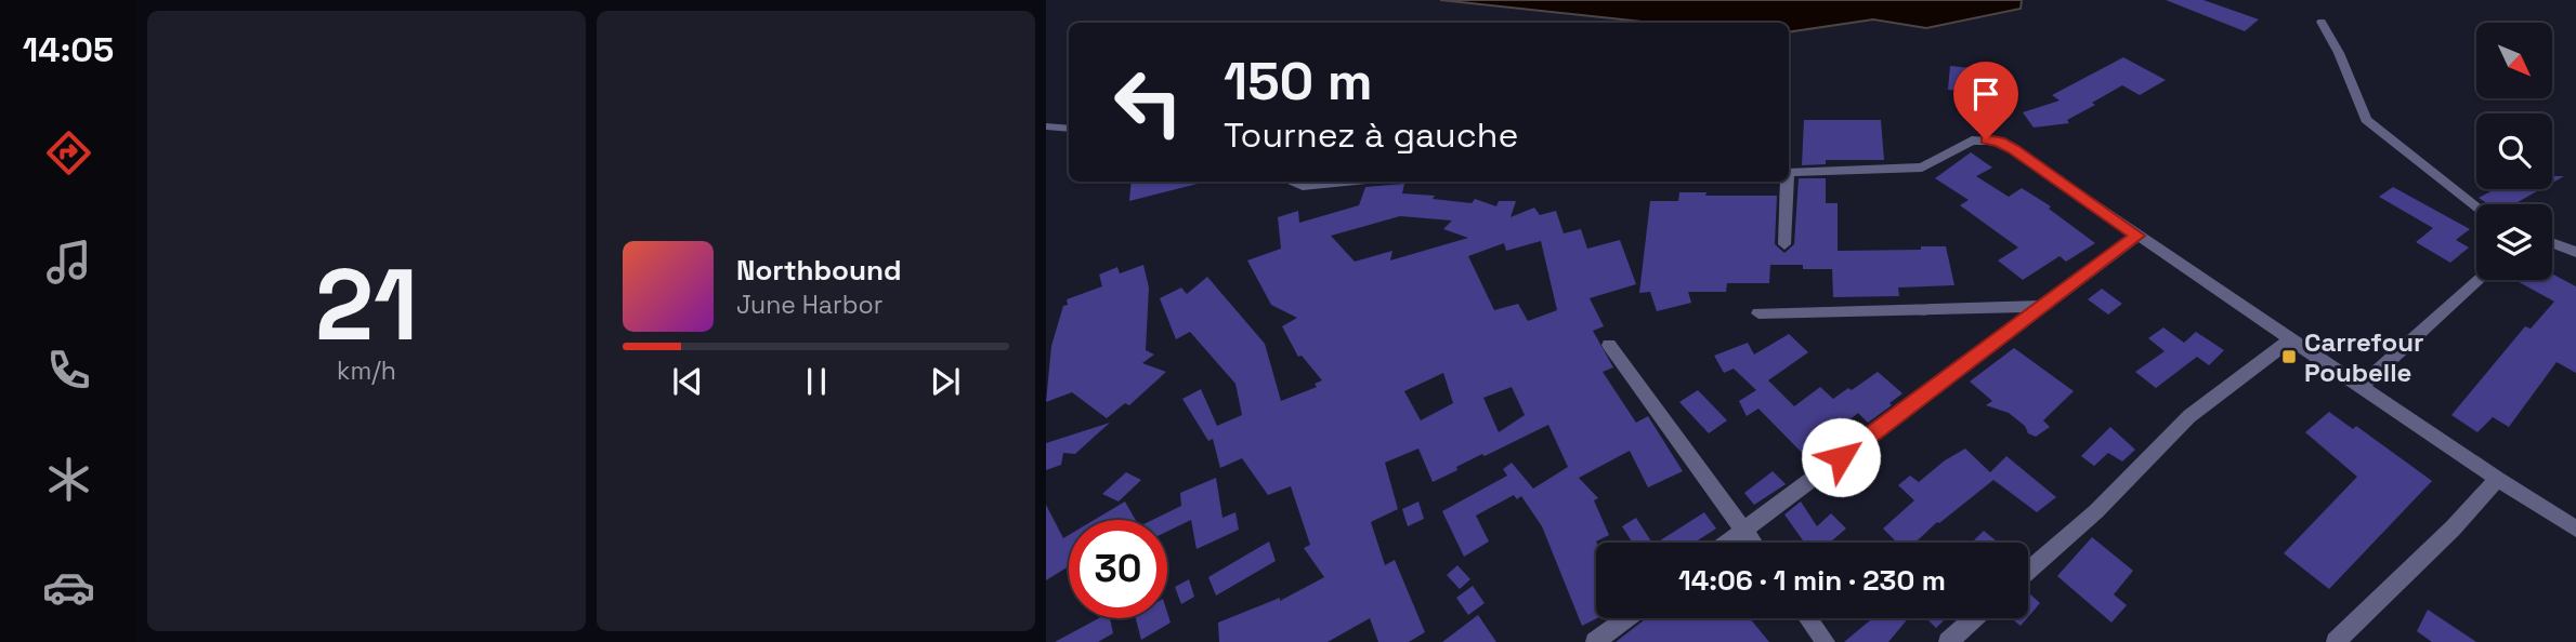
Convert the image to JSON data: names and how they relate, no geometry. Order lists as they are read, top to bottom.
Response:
{
  "places": {
    "transit": ["Carrefour Poubelle"]
  },
  "north": "bottom right",
  "page": {
    "tabs": "14:05",
    "tile": ["21", "km/h"],
    "turn": ["150 m", "Tournez à gauche"],
    "song": ["Northbound", "June Harbor"],
    "limit": "30",
    "trip": "14:06 · 1 min · 230 m"
  }
}
